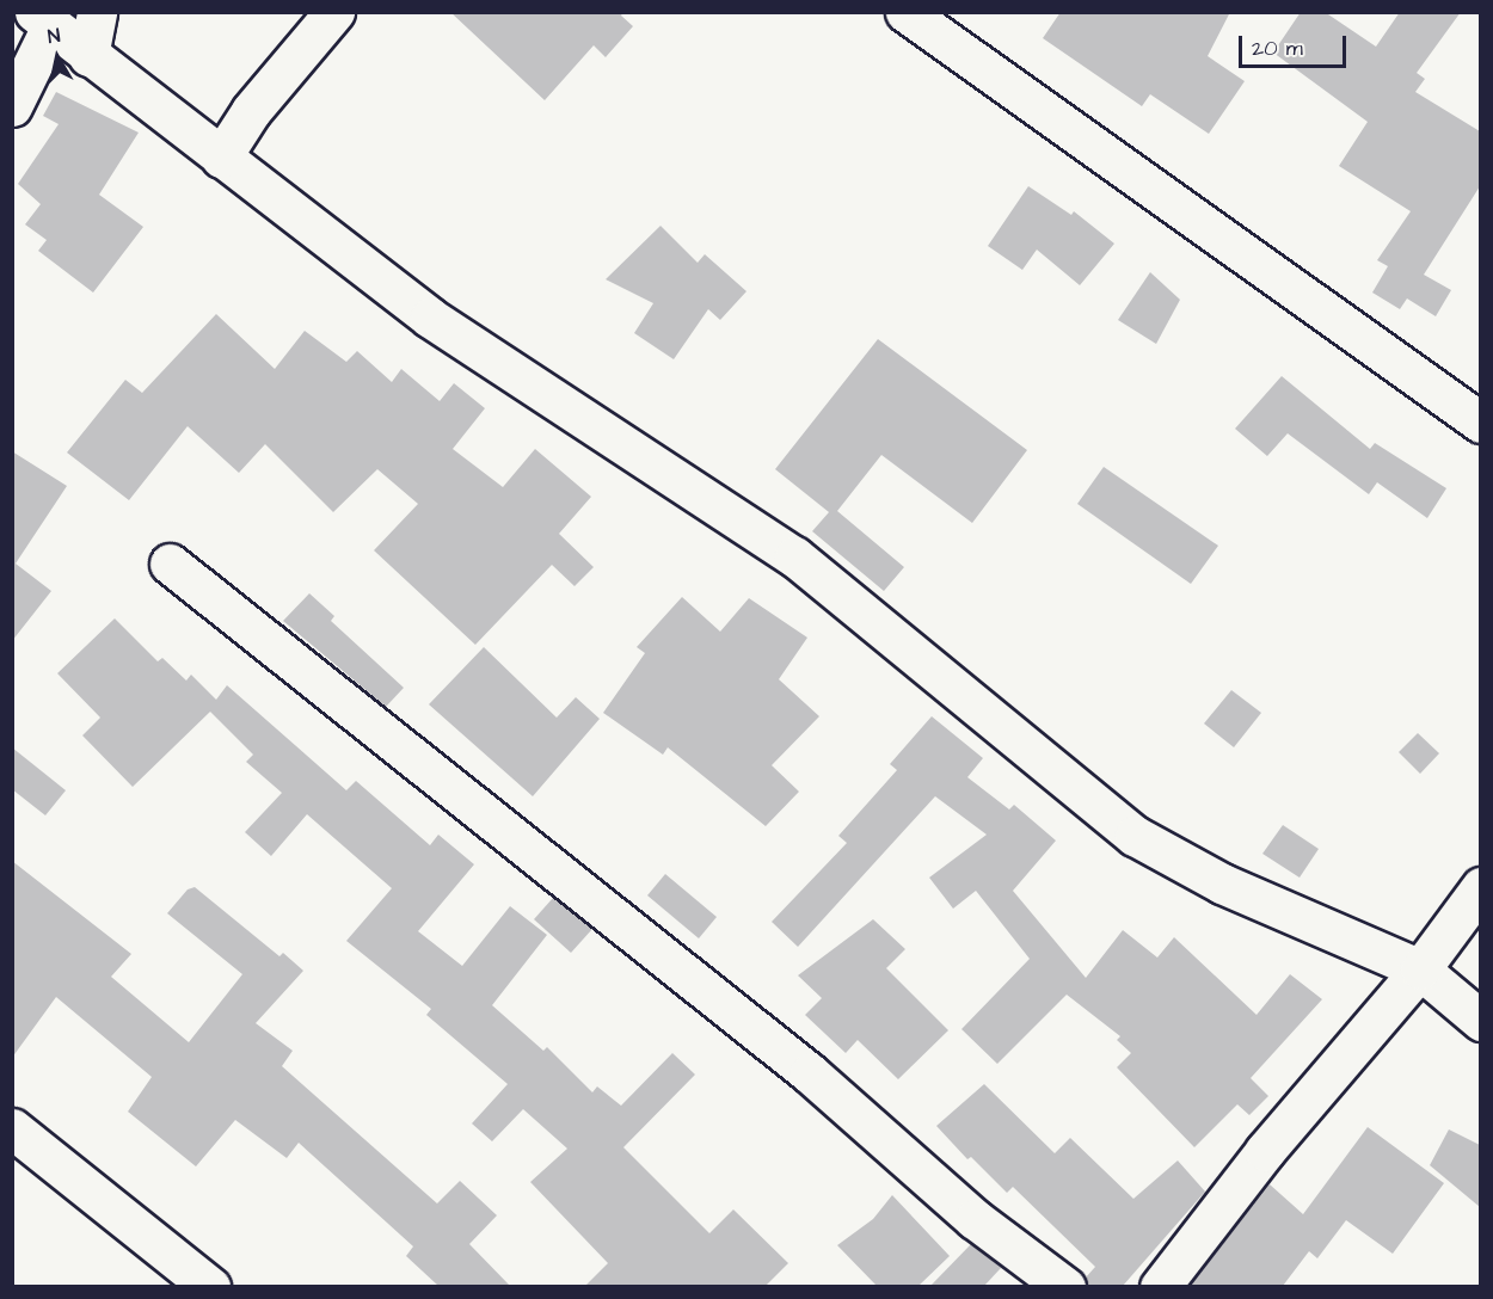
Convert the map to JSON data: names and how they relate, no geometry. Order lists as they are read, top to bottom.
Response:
{
  "scale_bar": "20 m",
  "north": "top"
}
